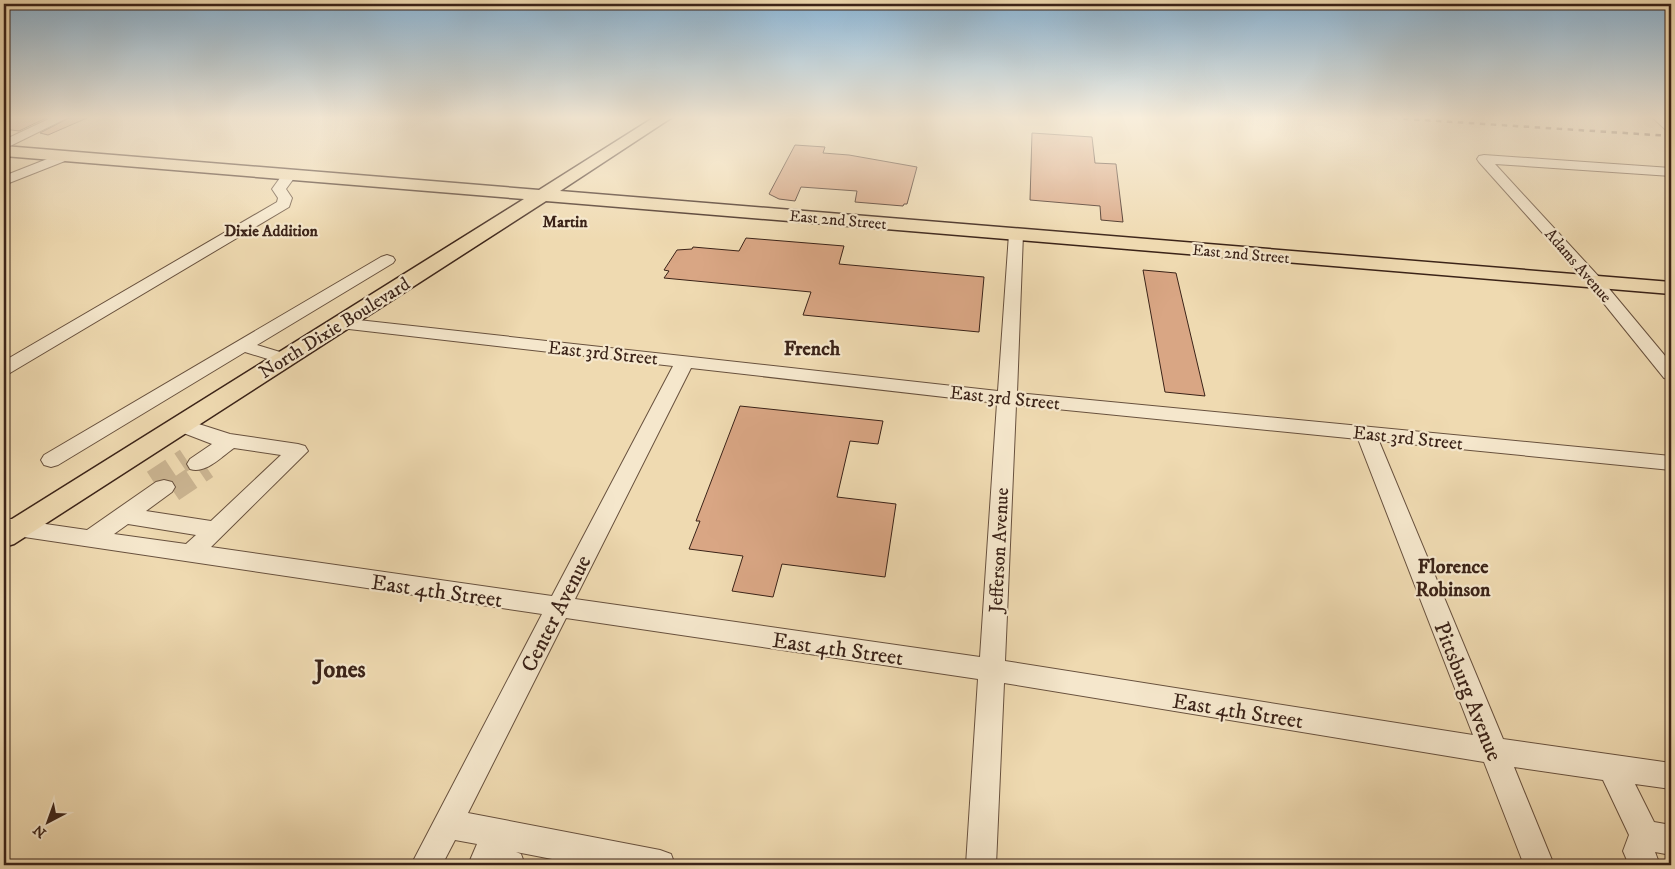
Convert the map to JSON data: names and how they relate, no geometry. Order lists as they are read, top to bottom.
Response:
{
  "streets": {
    "main road": ["East 2nd Street", "North Dixie Boulevard"],
    "street": [
      "Adams Avenue",
      "East 3rd Street",
      "Jefferson Avenue",
      "East 4th Street",
      "Center Avenue",
      "Pittsburg Avenue"
    ]
  },
  "crossings": [
    ["East 2nd Street", "Adams Avenue"],
    ["East 2nd Street", "North Dixie Boulevard"],
    ["East 2nd Street", "Jefferson Avenue"],
    ["North Dixie Boulevard", "East 3rd Street"],
    ["North Dixie Boulevard", "East 4th Street"],
    ["East 3rd Street", "Jefferson Avenue"],
    ["East 3rd Street", "Center Avenue"],
    ["East 3rd Street", "Pittsburg Avenue"],
    ["Jefferson Avenue", "East 4th Street"],
    ["East 4th Street", "Center Avenue"],
    ["East 4th Street", "Pittsburg Avenue"]
  ],
  "districts": [
    "Martin",
    "Dixie Addition",
    "French",
    "Florence Robinson",
    "Jones"
  ],
  "north": "bottom left"
}
